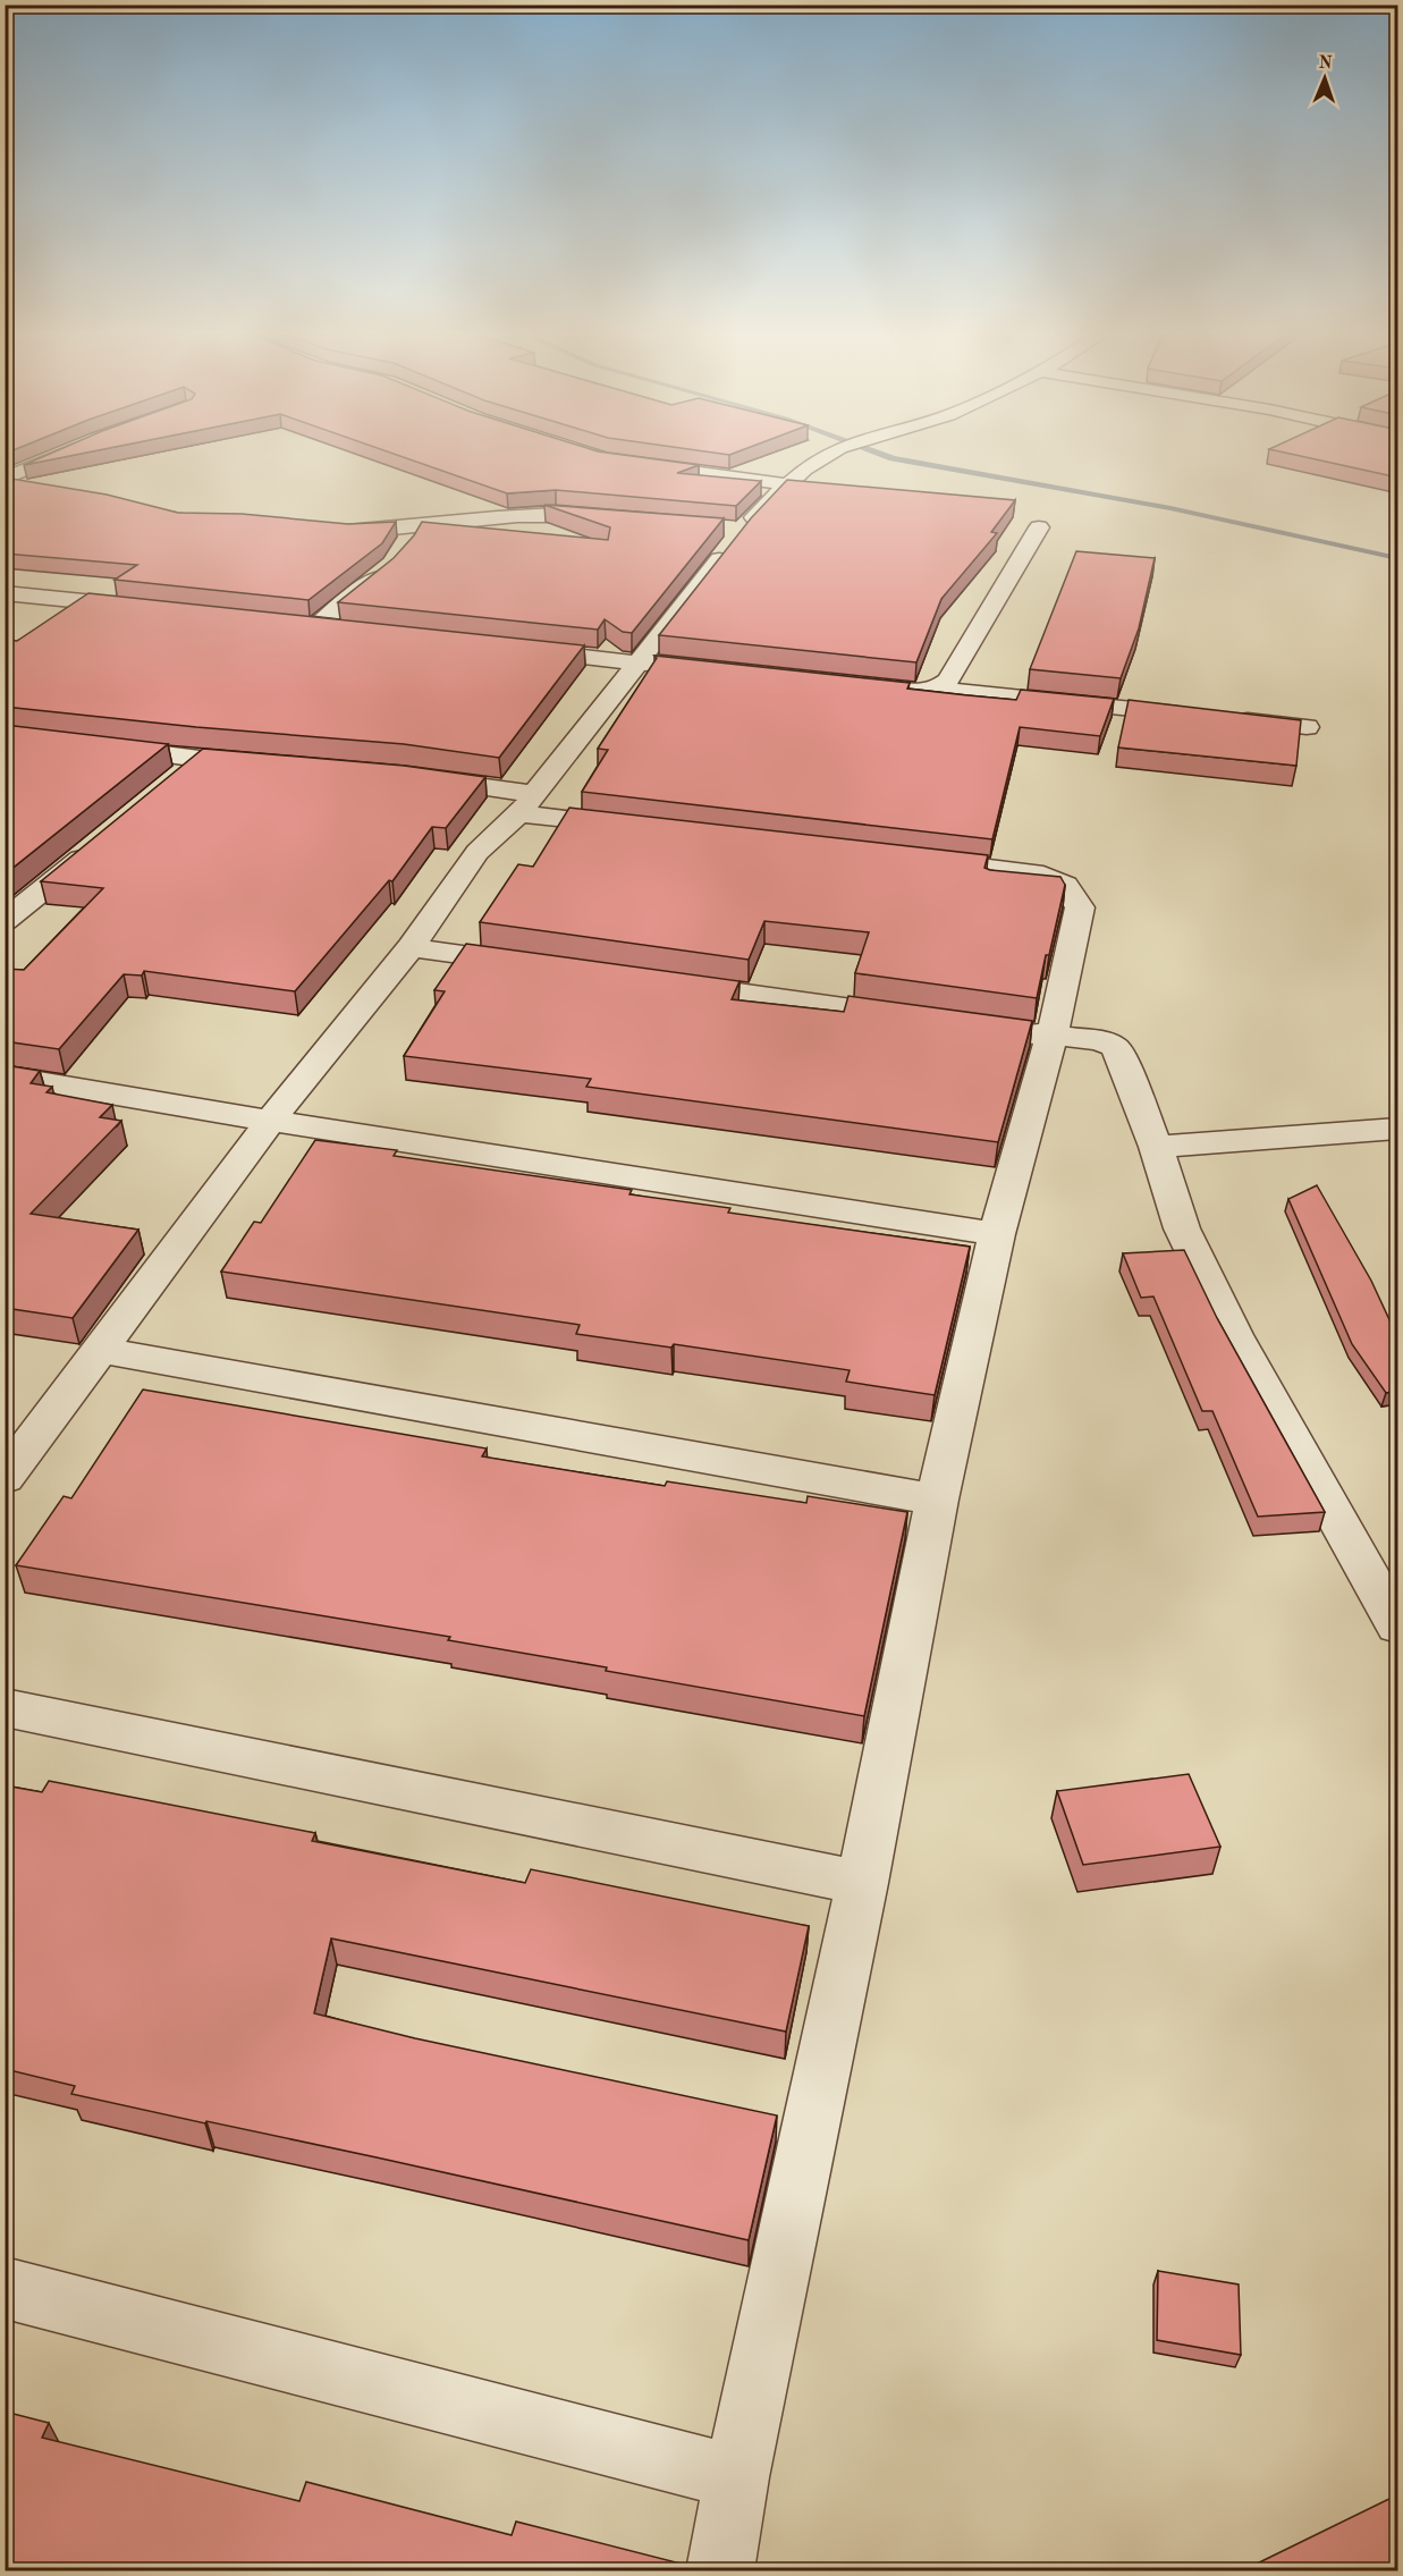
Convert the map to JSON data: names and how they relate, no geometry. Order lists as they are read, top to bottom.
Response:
{
  "north": "top"
}
